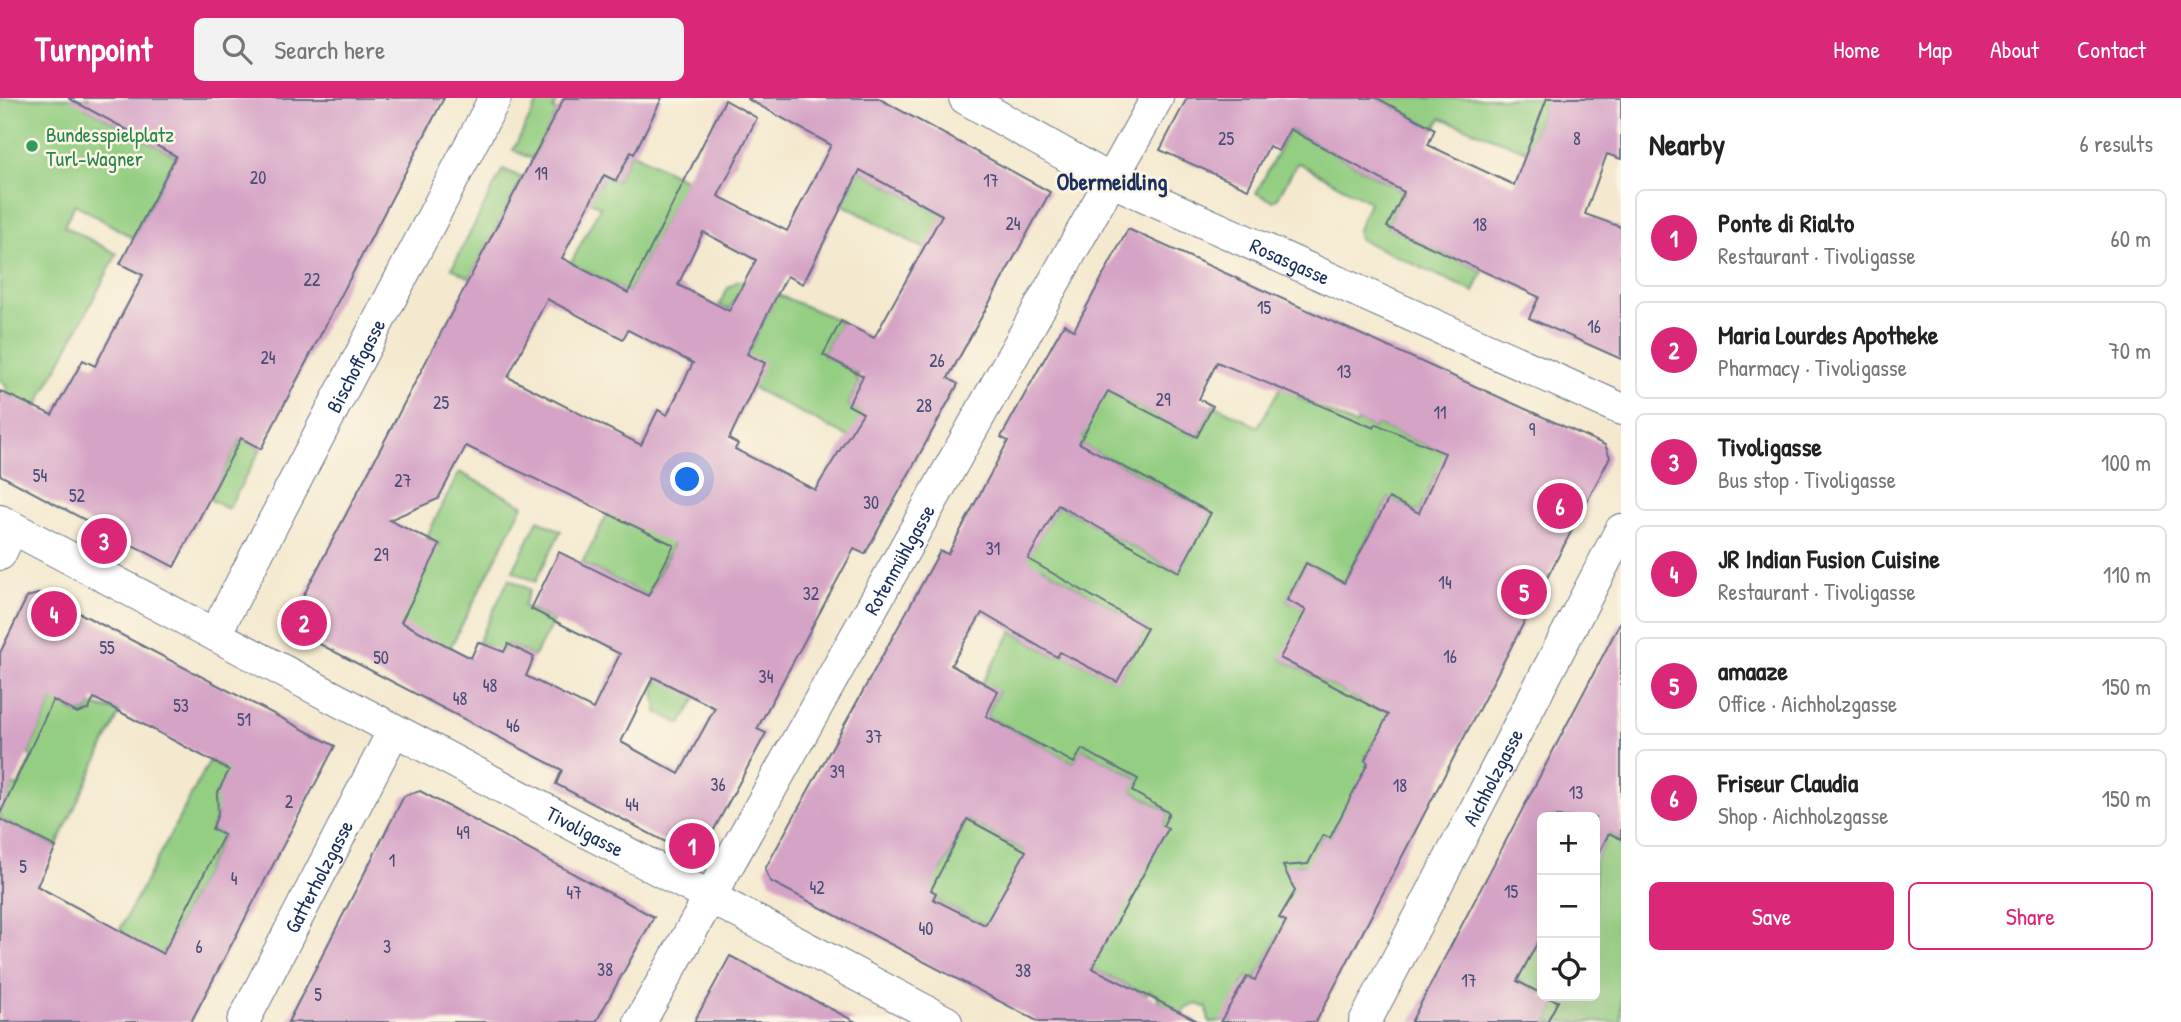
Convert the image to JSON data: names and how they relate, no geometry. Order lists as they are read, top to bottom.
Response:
{
  "streets": {
    "street": [
      "Rosasgasse",
      "Bischoffgasse",
      "Rotenmühlgasse",
      "Aichholzgasse",
      "Tivoligasse",
      "Gatterholzgasse"
    ]
  },
  "crossings": [
    ["Rosasgasse", "Rotenmühlgasse"],
    ["Bischoffgasse", "Tivoligasse"],
    ["Rotenmühlgasse", "Tivoligasse"],
    ["Tivoligasse", "Gatterholzgasse"]
  ],
  "districts": ["Obermeidling"],
  "places": ["Bundesspielplatz Turl-Wagner"],
  "house_numbers": [
    "25",
    "8",
    "19",
    "20",
    "17",
    "24",
    "18",
    "22",
    "15",
    "16",
    "24",
    "26",
    "13",
    "29",
    "25",
    "28",
    "11",
    "9",
    "54",
    "27",
    "52",
    "30",
    "31",
    "29",
    "14",
    "32",
    "55",
    "16",
    "50",
    "34",
    "48",
    "48",
    "53",
    "51",
    "46",
    "37",
    "39",
    "36",
    "18",
    "13",
    "2",
    "44",
    "49",
    "1",
    "5",
    "4",
    "42",
    "15",
    "47",
    "40",
    "6",
    "3",
    "38",
    "38",
    "17",
    "5"
  ],
  "page": {
    "header": "Turnpoint",
    "search": "Search here",
    "nav": [
      "Home",
      "Map",
      "About",
      "Contact"
    ],
    "heading": ["Nearby", "6 results"],
    "list": [
      {
        "mark": "1",
        "name": "Ponte di Rialto",
        "note": "Restaurant · Tivoligasse",
        "value": "60 m"
      },
      {
        "mark": "2",
        "name": "Maria Lourdes Apotheke",
        "note": "Pharmacy · Tivoligasse",
        "value": "70 m"
      },
      {
        "mark": "3",
        "name": "Tivoligasse",
        "note": "Bus stop · Tivoligasse",
        "value": "100 m"
      },
      {
        "mark": "4",
        "name": "JR Indian Fusion Cuisine",
        "note": "Restaurant · Tivoligasse",
        "value": "110 m"
      },
      {
        "mark": "5",
        "name": "amaaze",
        "note": "Office · Aichholzgasse",
        "value": "150 m"
      },
      {
        "mark": "6",
        "name": "Friseur Claudia",
        "note": "Shop · Aichholzgasse",
        "value": "150 m"
      }
    ],
    "pins": [
      "6",
      "3",
      "5",
      "4",
      "2",
      "1"
    ],
    "map_buttons": ["+", "−"],
    "buttons": ["Save", "Share"]
  }
}
